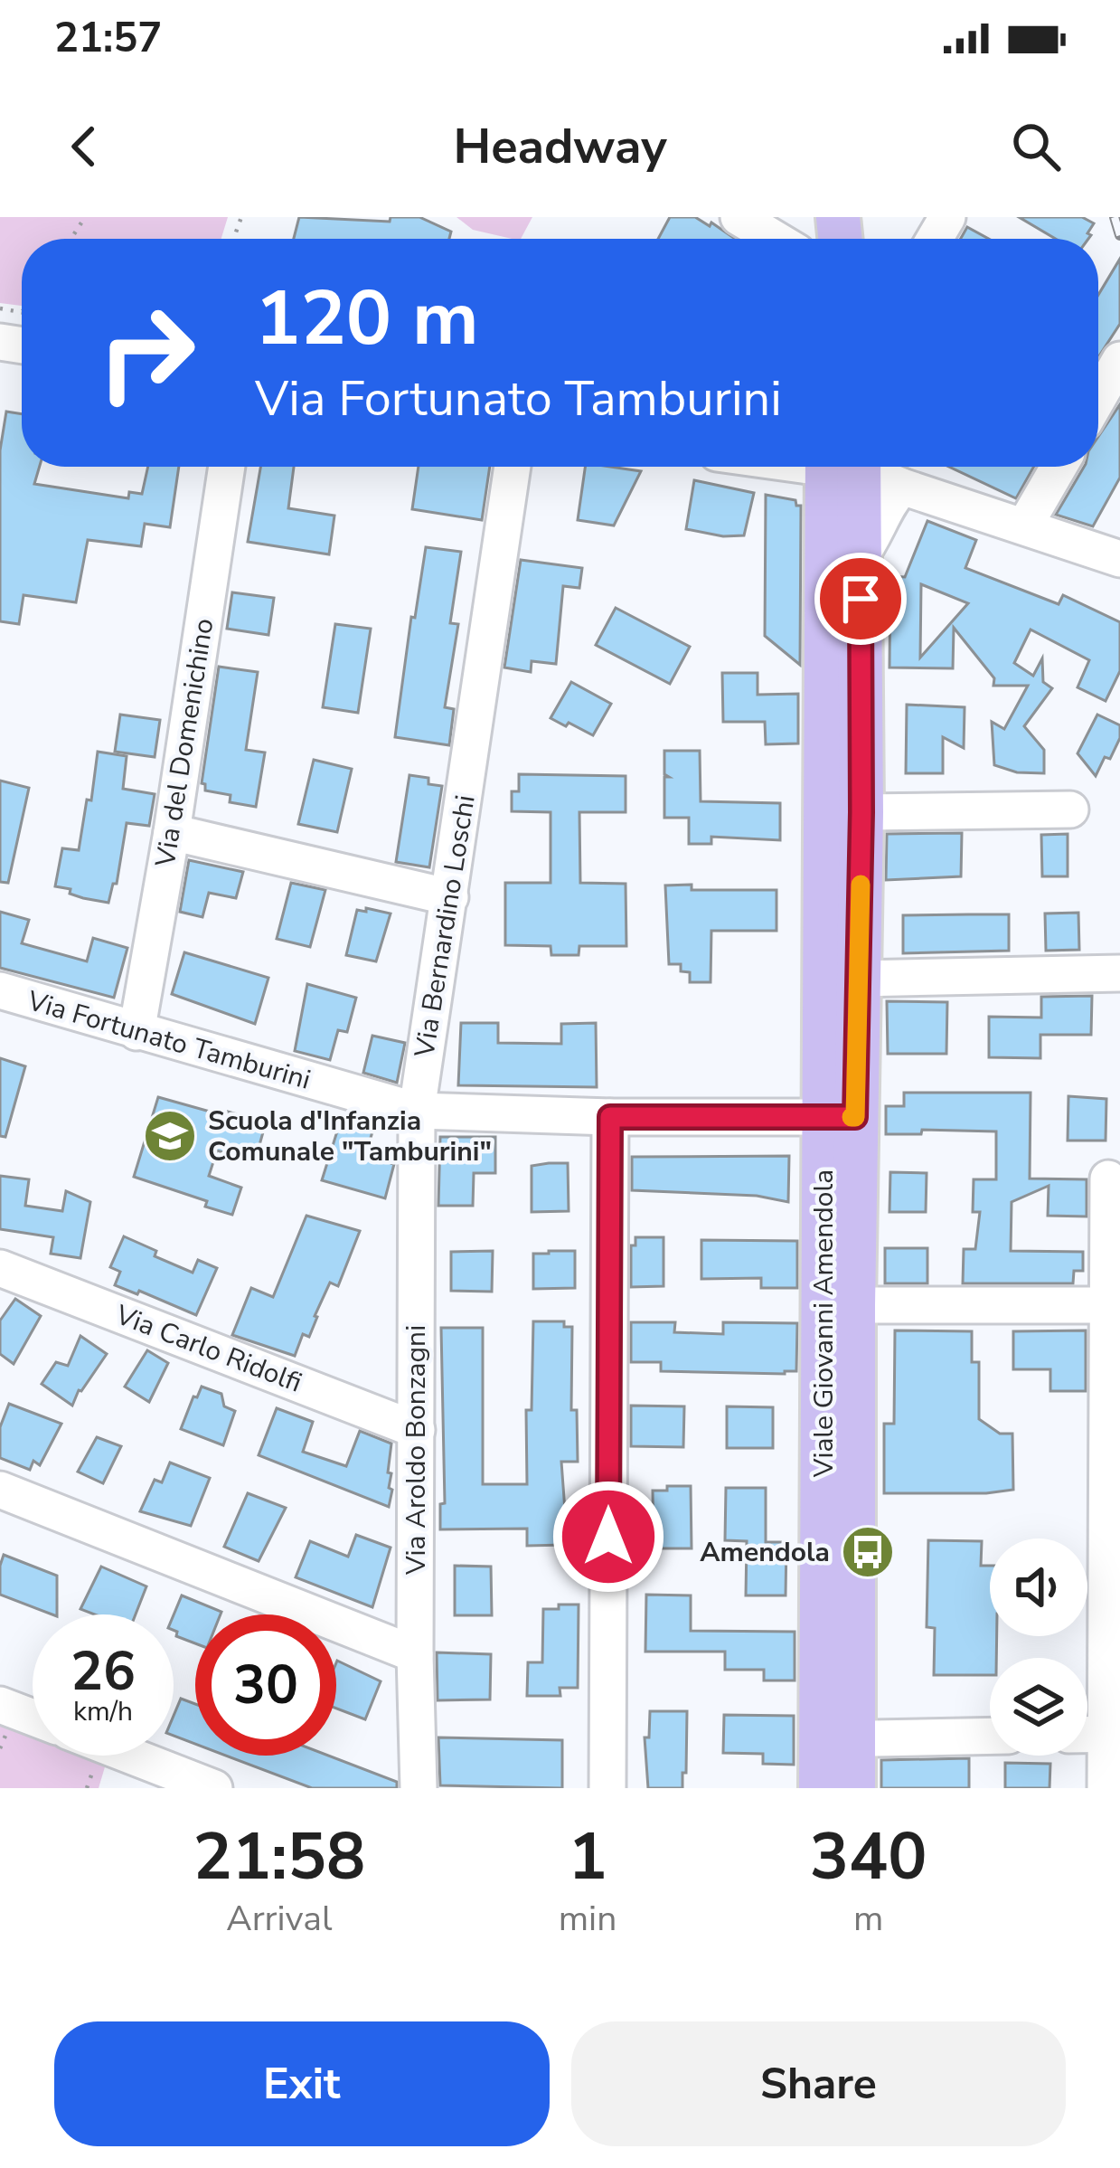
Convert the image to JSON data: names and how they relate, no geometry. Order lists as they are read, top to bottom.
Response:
{
  "streets": {
    "main road": ["Viale Giovanni Amendola"],
    "street": [
      "Via del Domenichino",
      "Via Bernardino Loschi",
      "Via Fortunato Tamburini",
      "Via Carlo Ridolfi",
      "Via Aroldo Bonzagni"
    ]
  },
  "crossings": [
    ["Via del Domenichino", "Via Fortunato Tamburini"],
    ["Via Bernardino Loschi", "Via Fortunato Tamburini"],
    ["Via Bernardino Loschi", "Via Aroldo Bonzagni"],
    ["Via Fortunato Tamburini", "Viale Giovanni Amendola"],
    ["Via Fortunato Tamburini", "Via Aroldo Bonzagni"],
    ["Via Carlo Ridolfi", "Via Aroldo Bonzagni"]
  ],
  "places": {
    "school or university": ["Scuola d'Infanzia Comunale \"Tamburini\""],
    "bus stop": ["Amendola"]
  },
  "page": {
    "status": "21:57",
    "header": "Headway",
    "turn": ["120 m", "Via Fortunato Tamburini"],
    "speed": "26 km/h",
    "limit": "30",
    "eta": [
      "21:58",
      "Arrival",
      "1",
      "min",
      "340",
      "m"
    ],
    "buttons": ["Exit", "Share"]
  }
}
